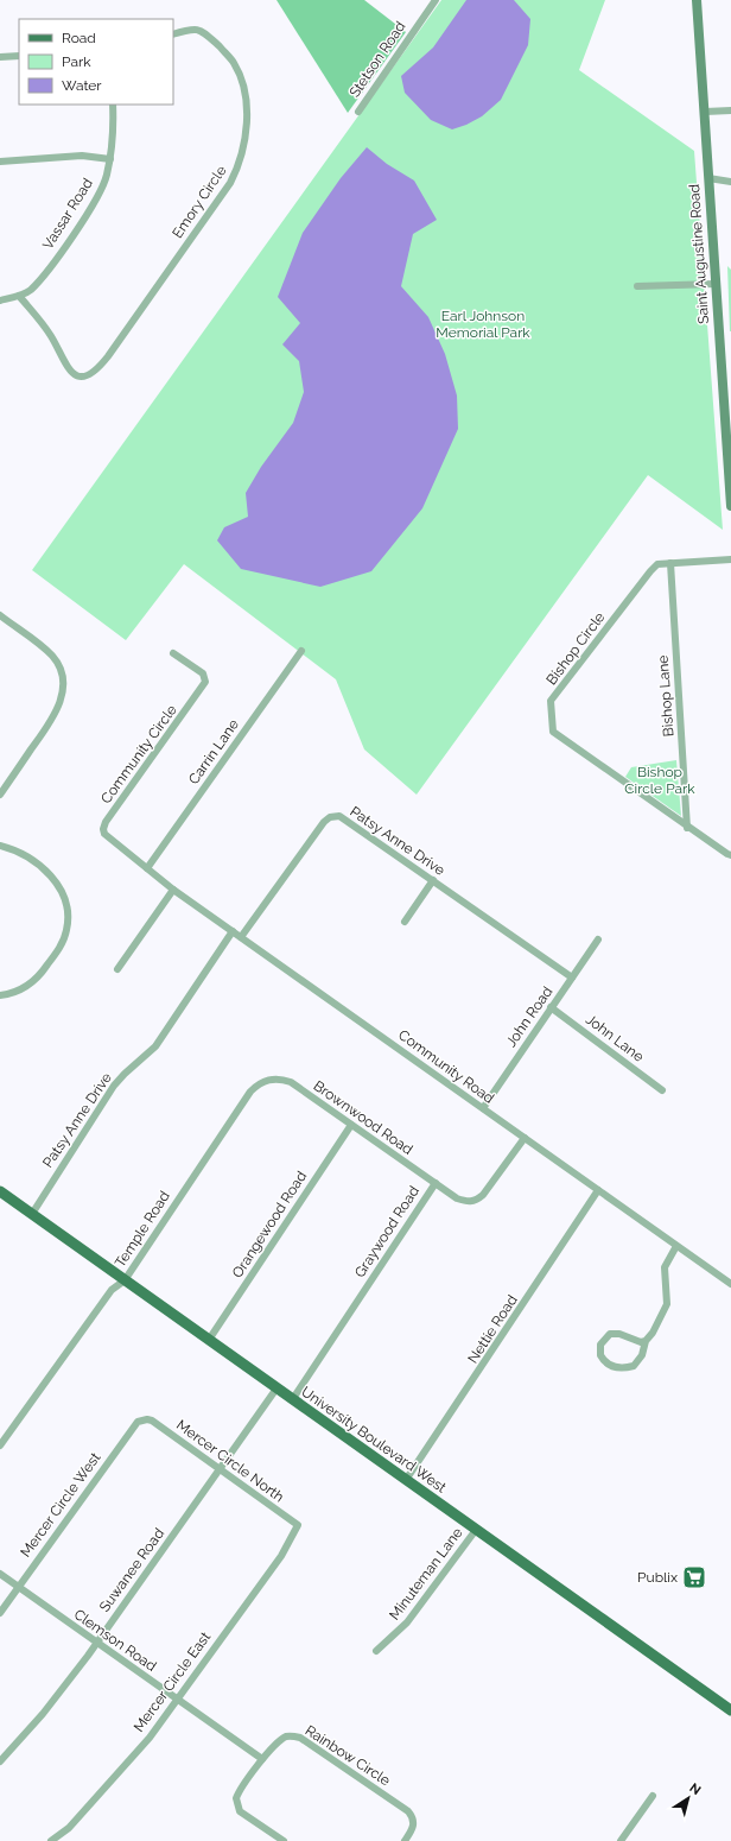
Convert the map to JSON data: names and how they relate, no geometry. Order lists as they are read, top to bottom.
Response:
{
  "streets": {
    "main road": ["Saint Augustine Road", "University Boulevard West"],
    "street": [
      "Stetson Road",
      "Emory Circle",
      "Vassar Road",
      "Bishop Circle",
      "Bishop Lane",
      "Carrin Lane",
      "Community Circle",
      "Patsy Anne Drive",
      "John Road",
      "John Lane",
      "Community Road",
      "Brownwood Road",
      "Orangewood Road",
      "Temple Road",
      "Graywood Road",
      "Nettie Road",
      "Mercer Circle North",
      "Mercer Circle West",
      "Suwanee Road",
      "Minuteman Lane",
      "Clemson Road",
      "Mercer Circle East",
      "Rainbow Circle"
    ]
  },
  "crossings": [
    ["Emory Circle", "Vassar Road"],
    ["Bishop Circle", "Bishop Lane"],
    ["Carrin Lane", "Community Circle"],
    ["Carrin Lane", "Community Road"],
    ["Community Circle", "Community Road"],
    ["Patsy Anne Drive", "John Road"],
    ["Patsy Anne Drive", "Community Road"],
    ["Patsy Anne Drive", "University Boulevard West"],
    ["John Road", "John Lane"],
    ["John Road", "Community Road"],
    ["Community Road", "Graywood Road"],
    ["Community Road", "Nettie Road"],
    ["Brownwood Road", "Orangewood Road"],
    ["Brownwood Road", "Temple Road"],
    ["Brownwood Road", "Graywood Road"],
    ["Orangewood Road", "University Boulevard West"],
    ["Temple Road", "University Boulevard West"],
    ["Graywood Road", "University Boulevard West"],
    ["Nettie Road", "University Boulevard West"],
    ["University Boulevard West", "Suwanee Road"],
    ["University Boulevard West", "Minuteman Lane"],
    ["Mercer Circle North", "Mercer Circle West"],
    ["Mercer Circle North", "Suwanee Road"],
    ["Mercer Circle North", "Mercer Circle East"],
    ["Mercer Circle West", "Clemson Road"],
    ["Suwanee Road", "Clemson Road"],
    ["Clemson Road", "Mercer Circle East"],
    ["Clemson Road", "Rainbow Circle"]
  ],
  "parks": ["Earl Johnson Memorial Park", "Bishop Circle Park"],
  "places": {
    "supermarket": ["Publix"]
  },
  "legend": ["Road", "Park", "Water"],
  "north": "top right"
}
